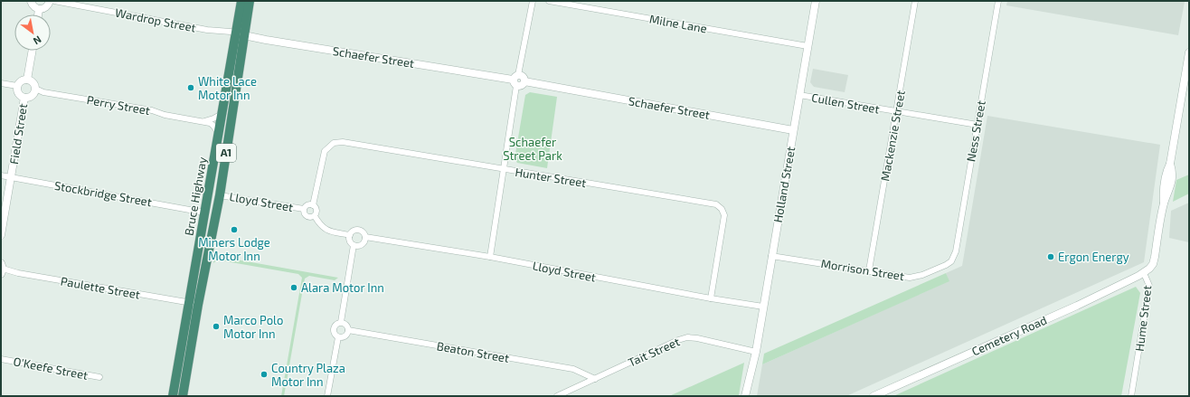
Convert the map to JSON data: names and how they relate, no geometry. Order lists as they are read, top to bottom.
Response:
{
  "streets": {
    "highway": ["A1", "Bruce Highway"],
    "street": [
      "Wardrop Street",
      "Milne Lane",
      "Schaefer Street",
      "Cullen Street",
      "Perry Street",
      "Ness Street",
      "Field Street",
      "Mackenzie Street",
      "Hunter Street",
      "Holland Street",
      "Stockbridge Street",
      "Lloyd Street",
      "Morrison Street",
      "Paulette Street",
      "Hume Street",
      "Cemetery Road",
      "Beaton Street",
      "Tait Street",
      "O'Keefe Street"
    ]
  },
  "crossings": [
    ["Wardrop Street", "Schaefer Street"],
    ["Wardrop Street", "Bruce Highway"],
    ["Milne Lane", "Holland Street"],
    ["Schaefer Street", "Holland Street"],
    ["Schaefer Street", "Bruce Highway"],
    ["Cullen Street", "Ness Street"],
    ["Cullen Street", "Mackenzie Street"],
    ["Cullen Street", "Holland Street"],
    ["Perry Street", "Field Street"],
    ["Perry Street", "Bruce Highway"],
    ["Ness Street", "Morrison Street"],
    ["Field Street", "Stockbridge Street"],
    ["Mackenzie Street", "Morrison Street"],
    ["Hunter Street", "Lloyd Street"],
    ["Holland Street", "Lloyd Street"],
    ["Holland Street", "Morrison Street"],
    ["Holland Street", "Tait Street"],
    ["Stockbridge Street", "Bruce Highway"],
    ["Bruce Highway", "Lloyd Street"],
    ["Bruce Highway", "Paulette Street"],
    ["Hume Street", "Cemetery Road"],
    ["Beaton Street", "Tait Street"]
  ],
  "parks": ["Schaefer Street Park"],
  "places": [
    "White Lace Motor Inn",
    "Miners Lodge Motor Inn",
    "Ergon Energy",
    "Alara Motor Inn",
    "Marco Polo Motor Inn",
    "Country Plaza Motor Inn"
  ],
  "north": "bottom right"
}
